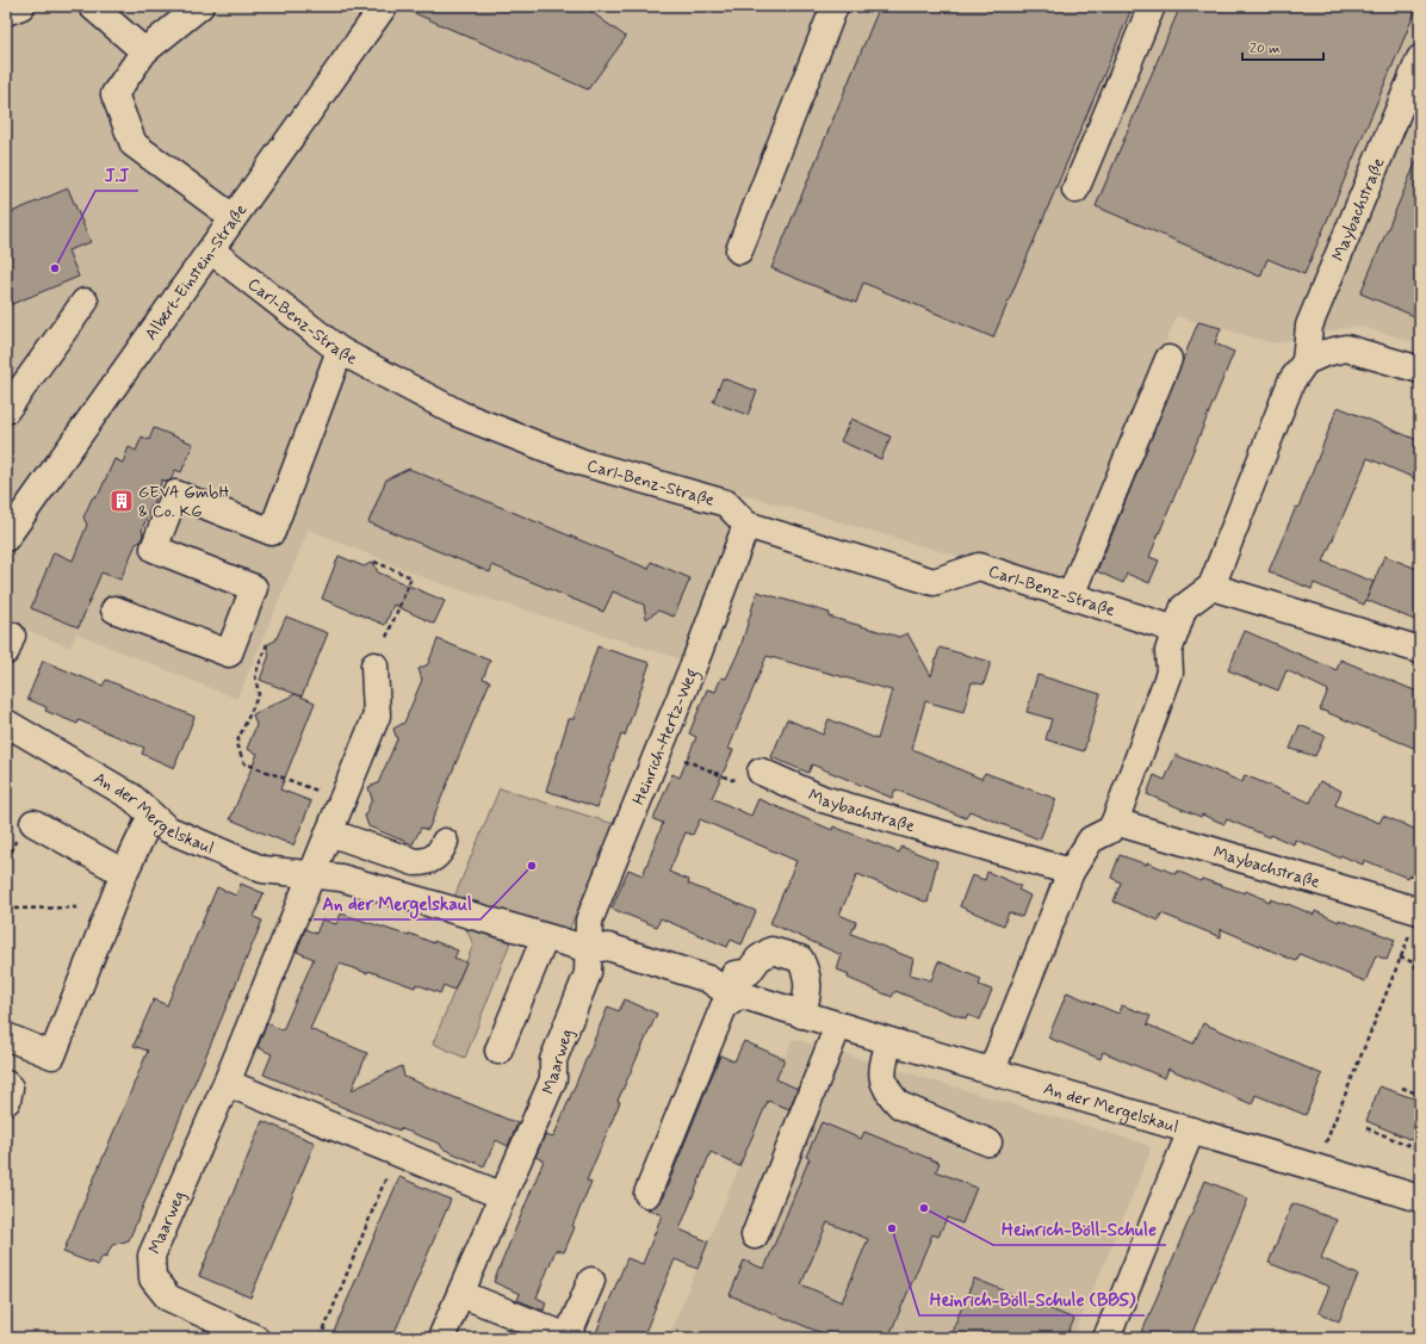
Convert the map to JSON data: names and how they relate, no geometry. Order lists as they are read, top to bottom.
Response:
{
  "streets": {
    "street": [
      "Maybachstraße",
      "Albert-Einstein-Straße",
      "Carl-Benz-Straße",
      "Heinrich-Hertz-Weg",
      "An der Mergelskaul",
      "Maarweg"
    ]
  },
  "crossings": [
    ["Albert-Einstein-Straße", "Carl-Benz-Straße"],
    ["Carl-Benz-Straße", "Heinrich-Hertz-Weg"],
    ["Heinrich-Hertz-Weg", "An der Mergelskaul"],
    ["Heinrich-Hertz-Weg", "Maarweg"],
    ["An der Mergelskaul", "Maarweg"]
  ],
  "places": {
    "other": [
      "J.J",
      "An der Mergelskaul",
      "Heinrich-Böll-Schule",
      "Heinrich-Böll-Schule (BBS)"
    ],
    "building": ["GEVA GmbH & Co. KG"]
  },
  "scale_bar": "20 m"
}
